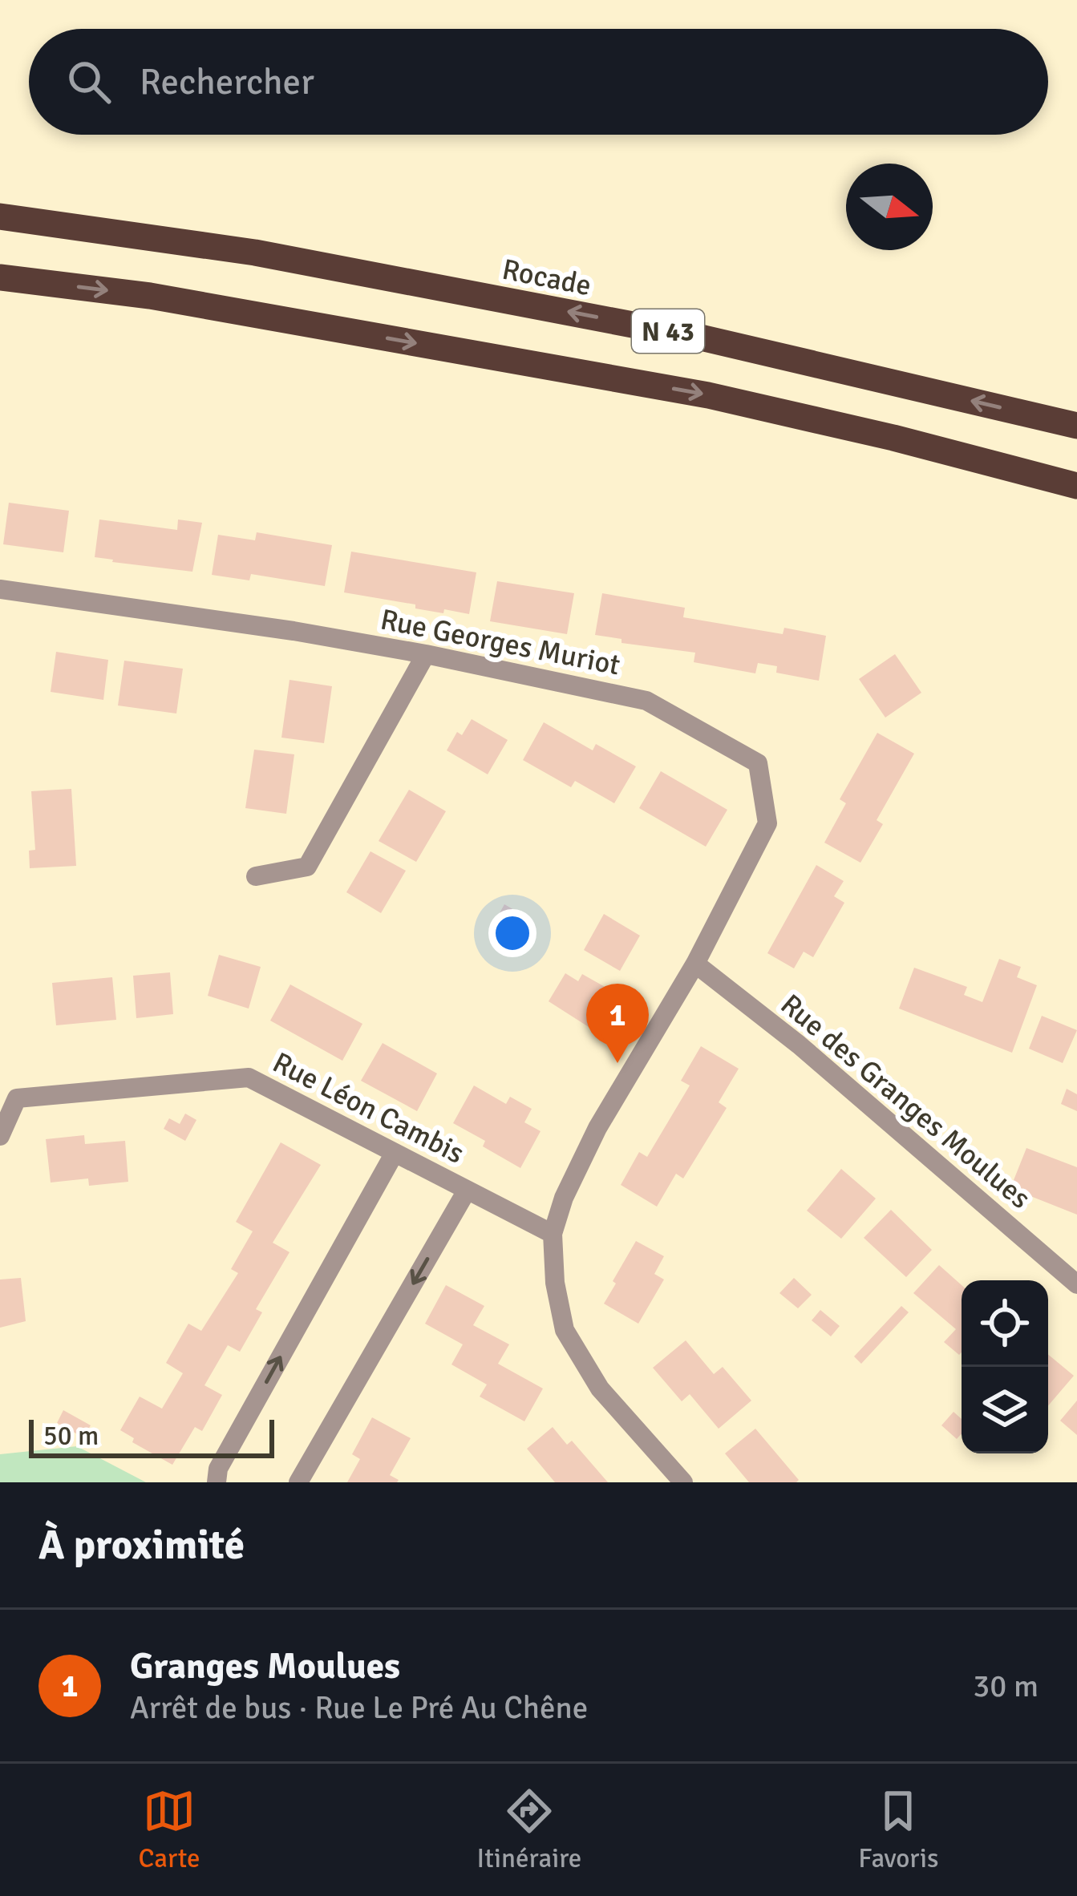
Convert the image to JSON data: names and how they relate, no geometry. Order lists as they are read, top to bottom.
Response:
{
  "streets": {
    "highway": ["Rocade", "N 43"],
    "street": ["Rue Georges Muriot", "Rue des Granges Moulues", "Rue Léon Cambis"]
  },
  "crossings": [
    ["Rue Georges Muriot", "Rue des Granges Moulues"]
  ],
  "scale_bar": "50 m",
  "north": "right",
  "page": {
    "search": "Rechercher",
    "pins": "1",
    "scale": "50 m",
    "heading": "À proximité",
    "list": [
      {
        "mark": "1",
        "name": "Granges Moulues",
        "note": "Arrêt de bus · Rue Le Pré Au Chêne",
        "value": "30 m"
      }
    ],
    "nav": ["Carte", "Itinéraire", "Favoris"]
  }
}
